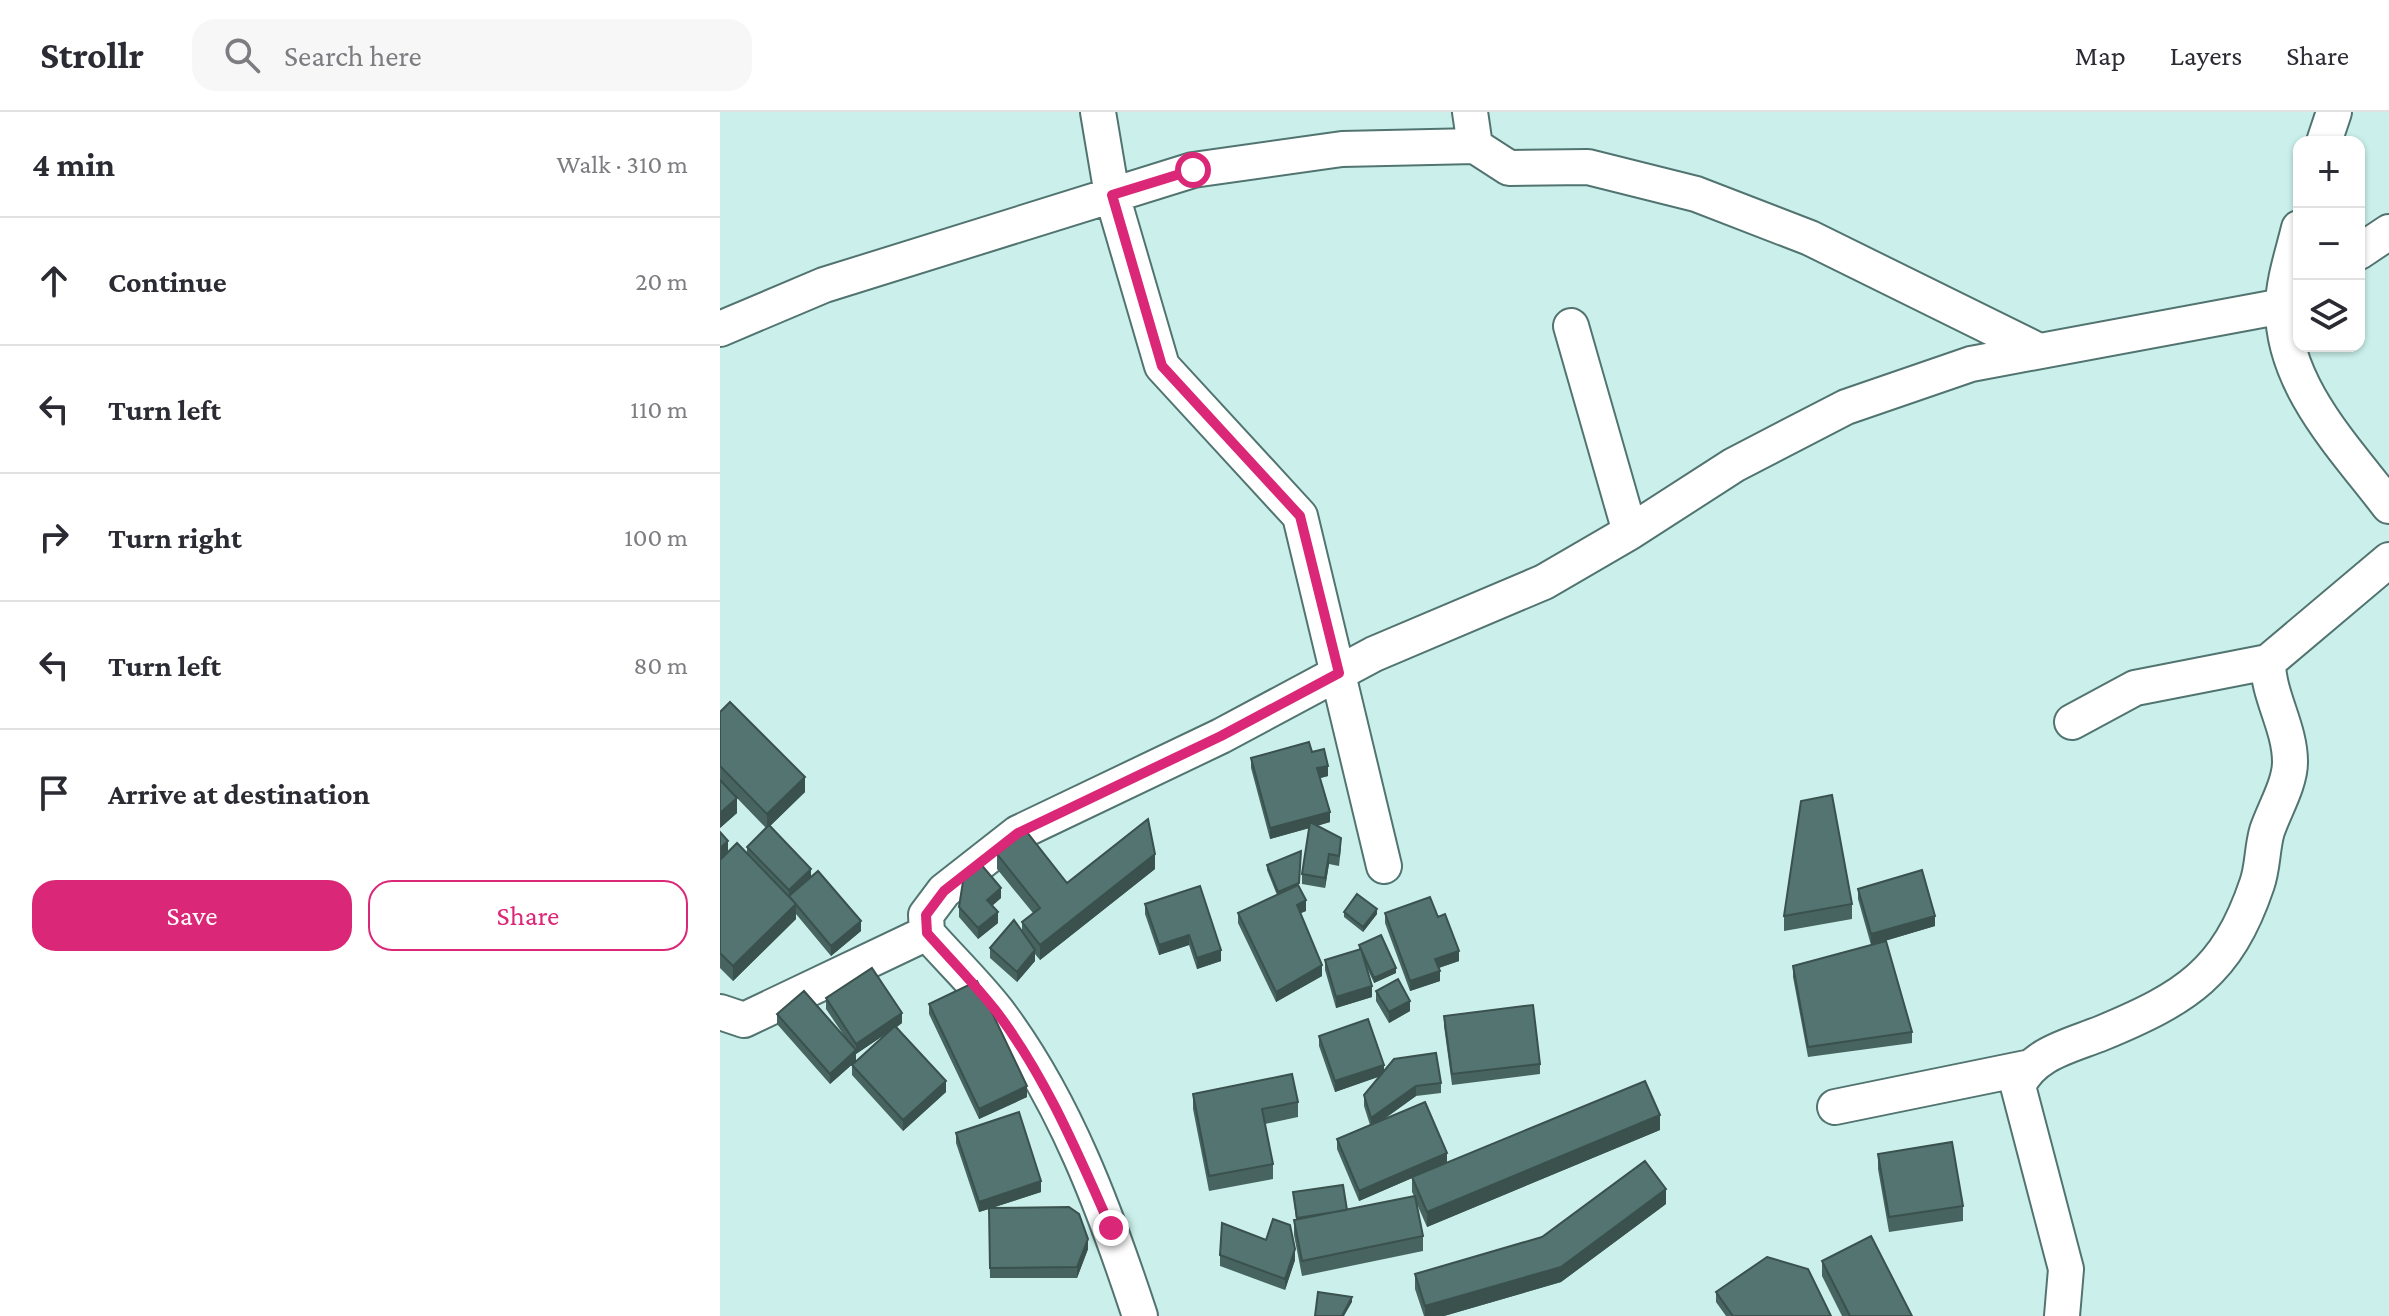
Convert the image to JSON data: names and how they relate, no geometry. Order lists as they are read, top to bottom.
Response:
{
  "page": {
    "header": "Strollr",
    "search": "Search here",
    "nav": ["Map", "Layers", "Share"],
    "heading": ["4 min", "Walk · 310 m"],
    "map_buttons": ["+", "−"],
    "list": [
      ["Continue", "20 m"],
      ["Turn left", "110 m"],
      ["Turn right", "100 m"],
      ["Turn left", "80 m"],
      "Arrive at destination"
    ],
    "buttons": ["Save", "Share"]
  }
}
